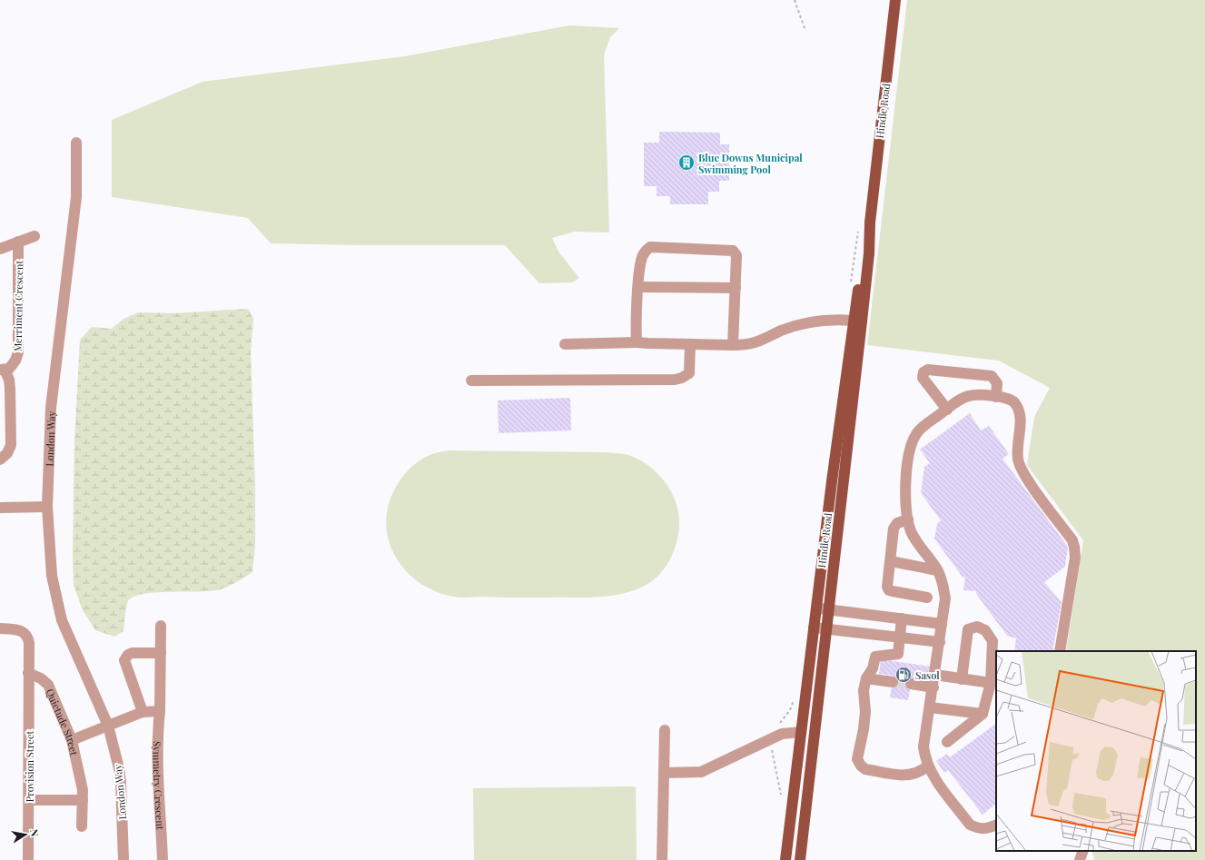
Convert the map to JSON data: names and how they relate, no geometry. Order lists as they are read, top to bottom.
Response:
{
  "streets": {
    "main road": ["Hindle Road"],
    "street": [
      "Merriment Crescent",
      "London Way",
      "Quietude Street",
      "Provision Street",
      "Symmetry Crescent"
    ]
  },
  "crossings": [
    ["Quietude Street", "Provision Street"]
  ],
  "places": {
    "building": ["Blue Downs Municipal Swimming Pool"],
    "fuel station": ["Sasol"]
  },
  "north": "right"
}
